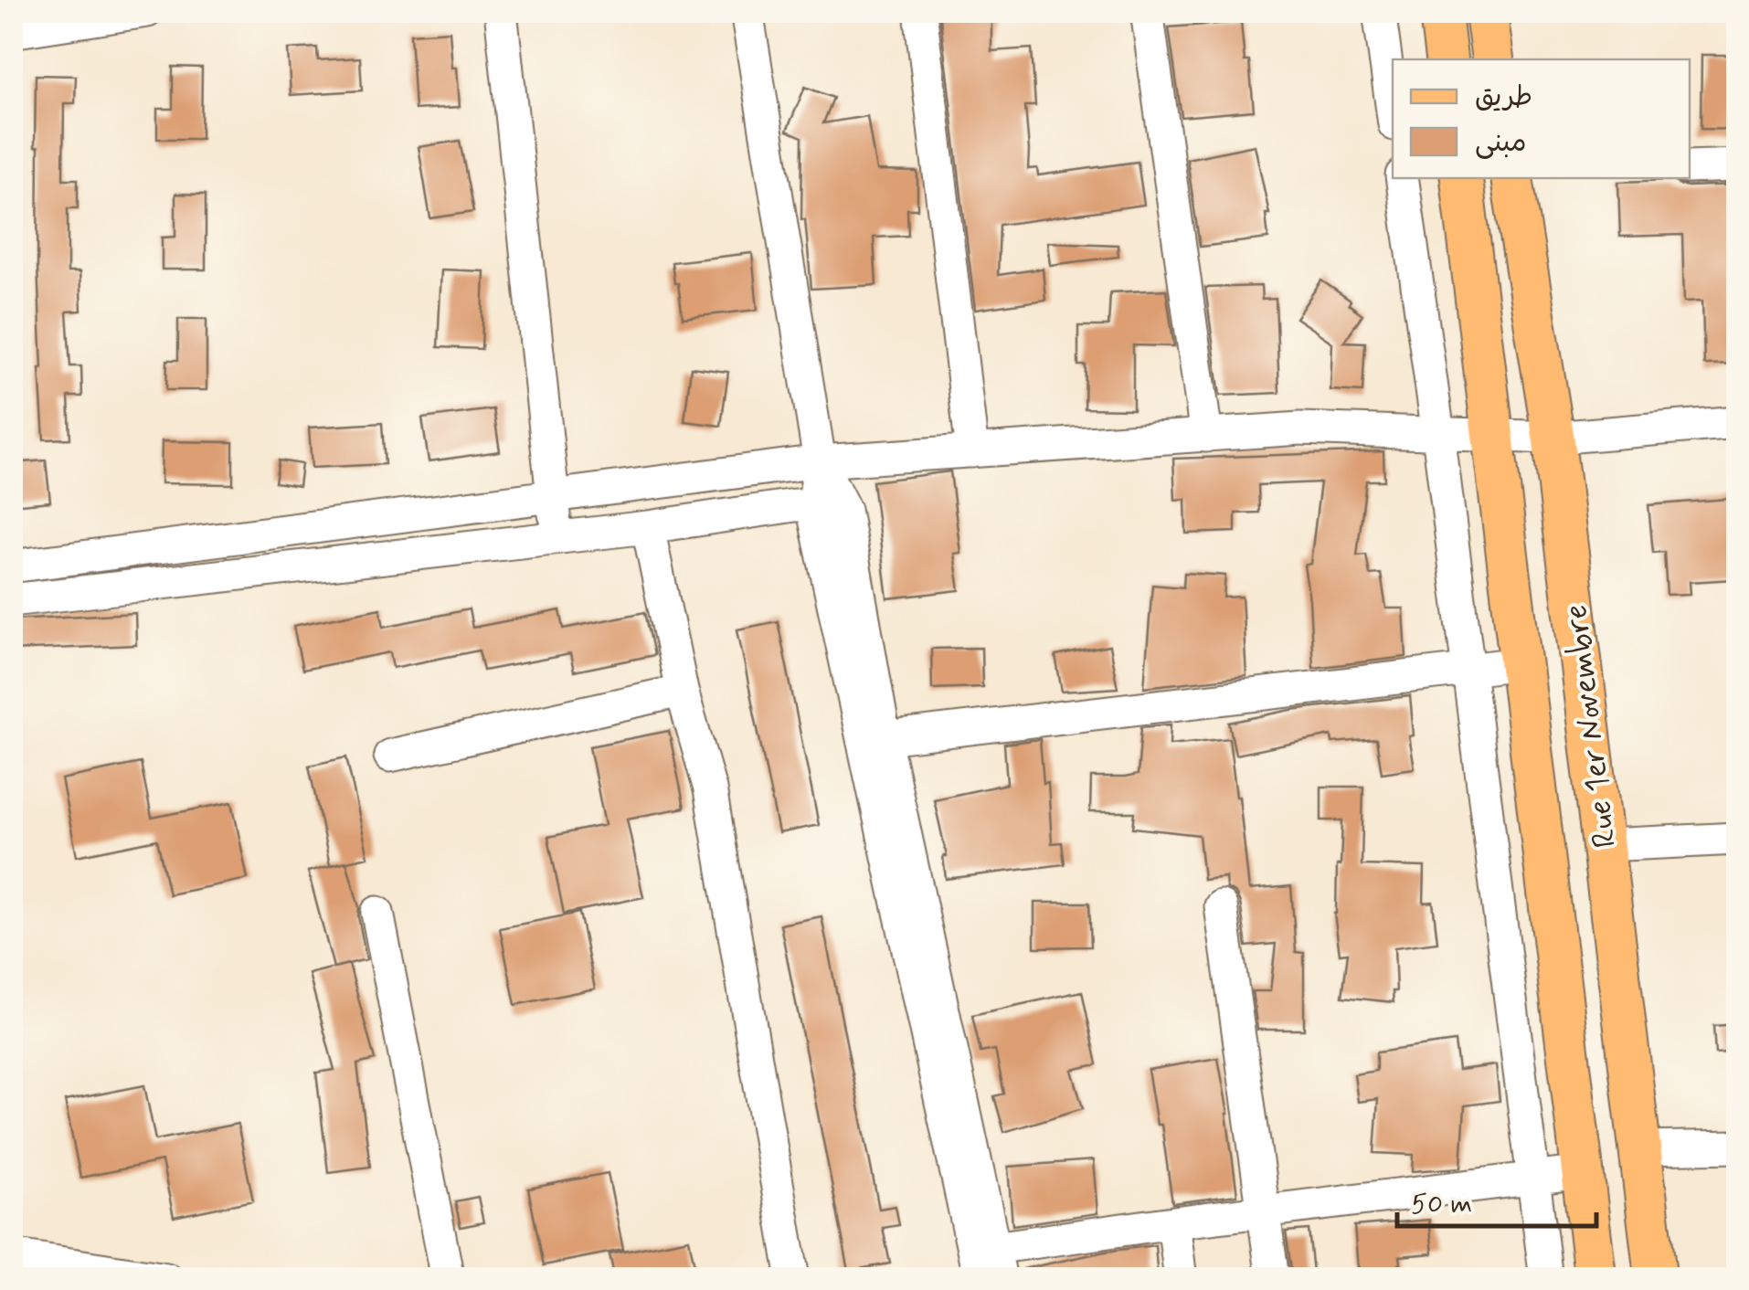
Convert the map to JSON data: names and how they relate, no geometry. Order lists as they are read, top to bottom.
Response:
{
  "streets": {
    "main road": ["Rue 1er Novembre"]
  },
  "legend": ["طريق", "مبنى"],
  "scale_bar": "50 m"
}
